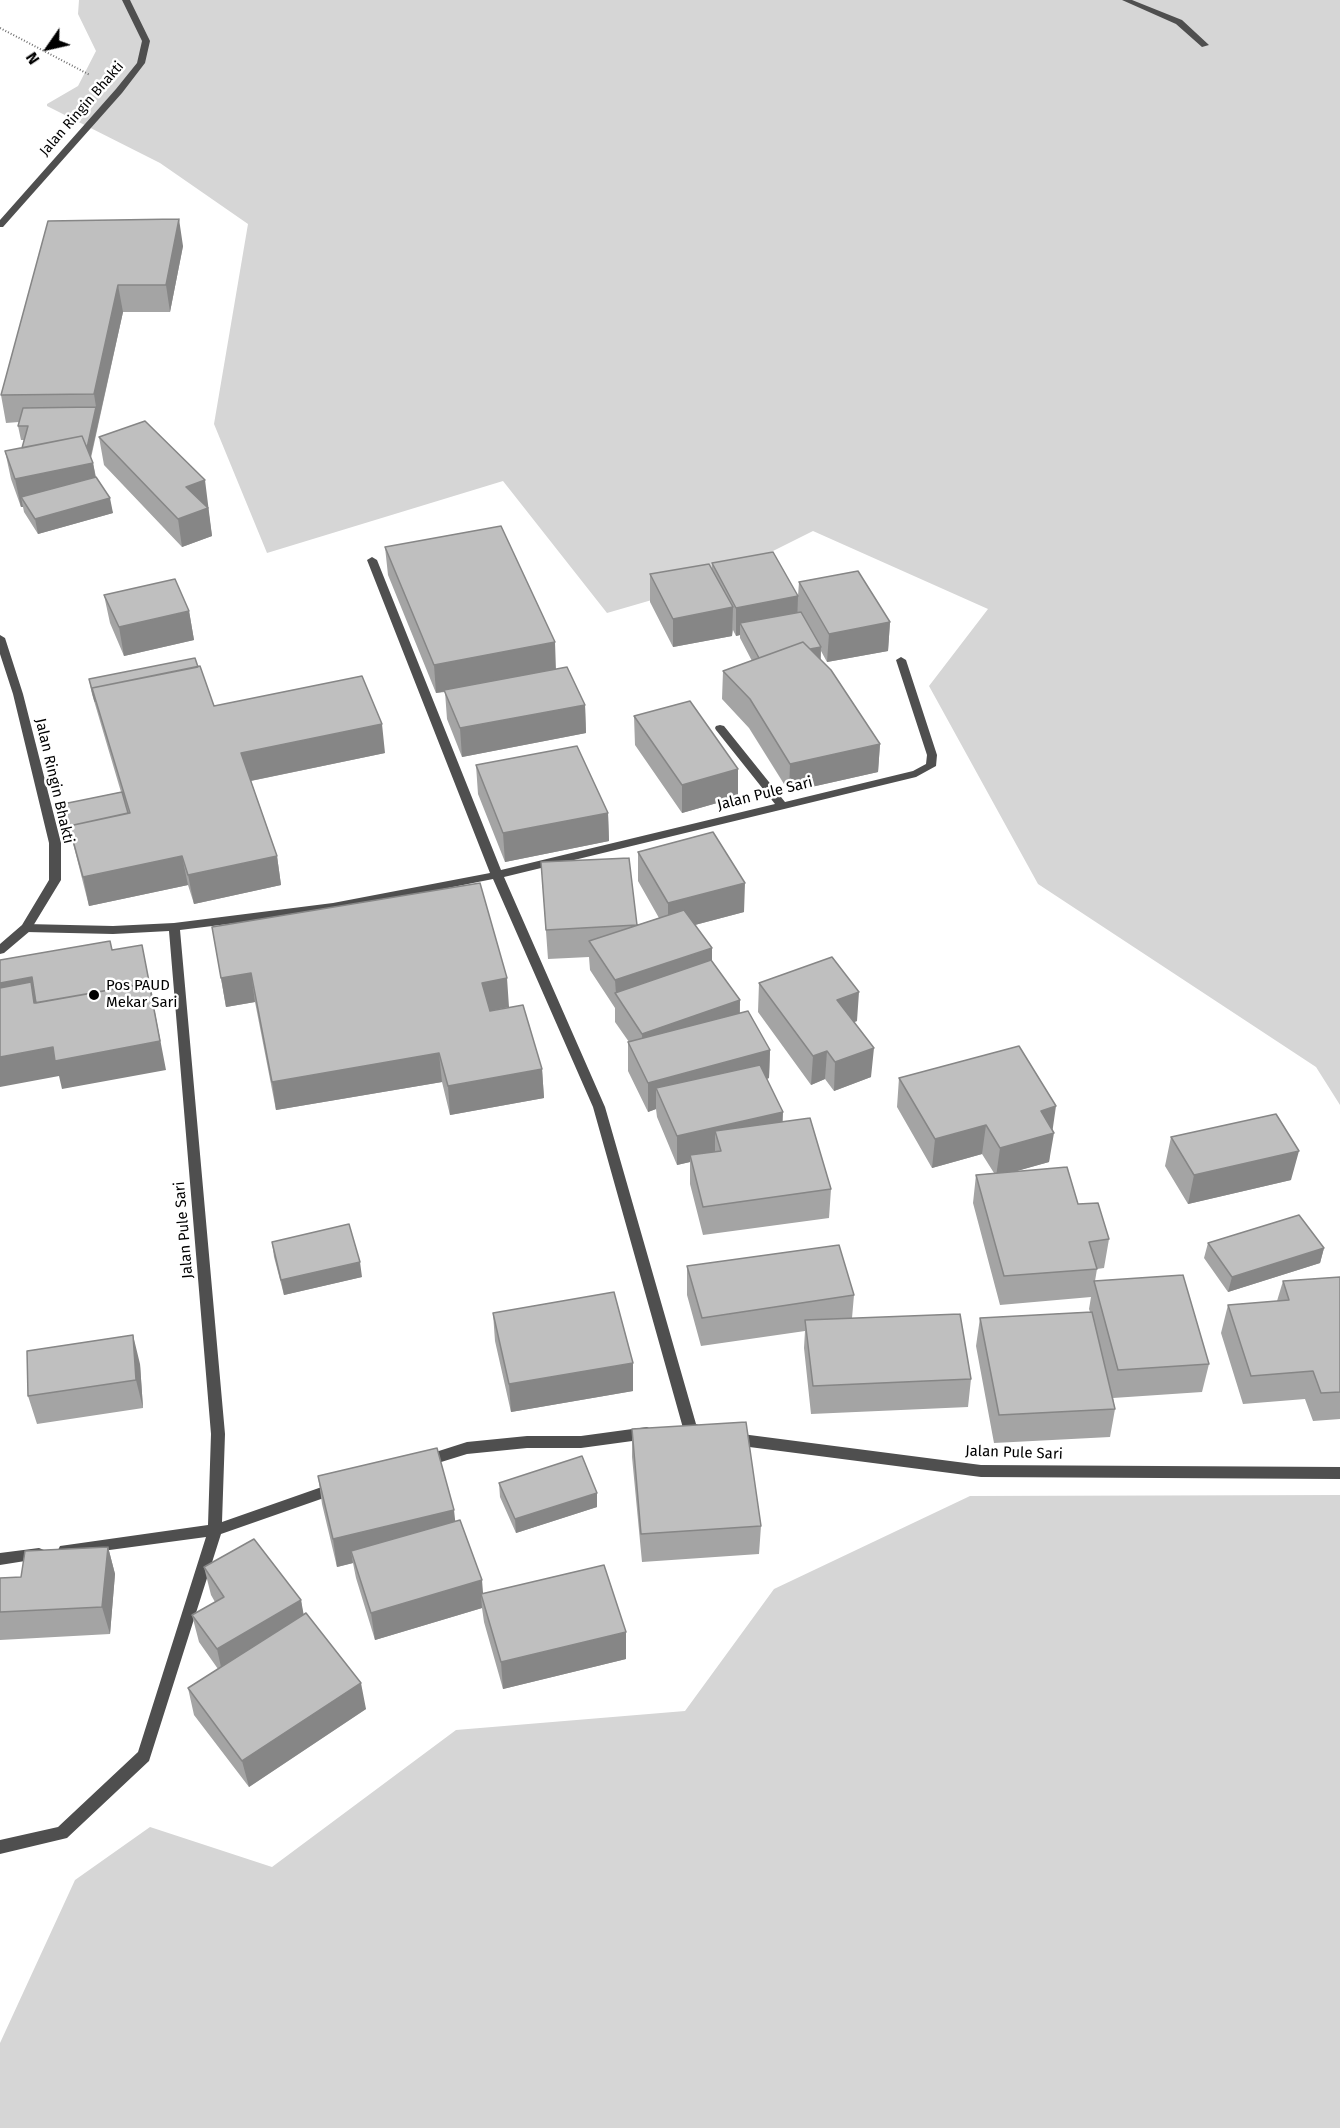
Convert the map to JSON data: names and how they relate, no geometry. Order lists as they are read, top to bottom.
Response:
{
  "streets": {
    "street": ["Jalan Ringin Bhakti", "Jalan Pule Sari"]
  },
  "crossings": [
    ["Jalan Ringin Bhakti", "Jalan Pule Sari"]
  ],
  "places": ["Pos PAUD Mekar Sari"],
  "north": "bottom left"
}
